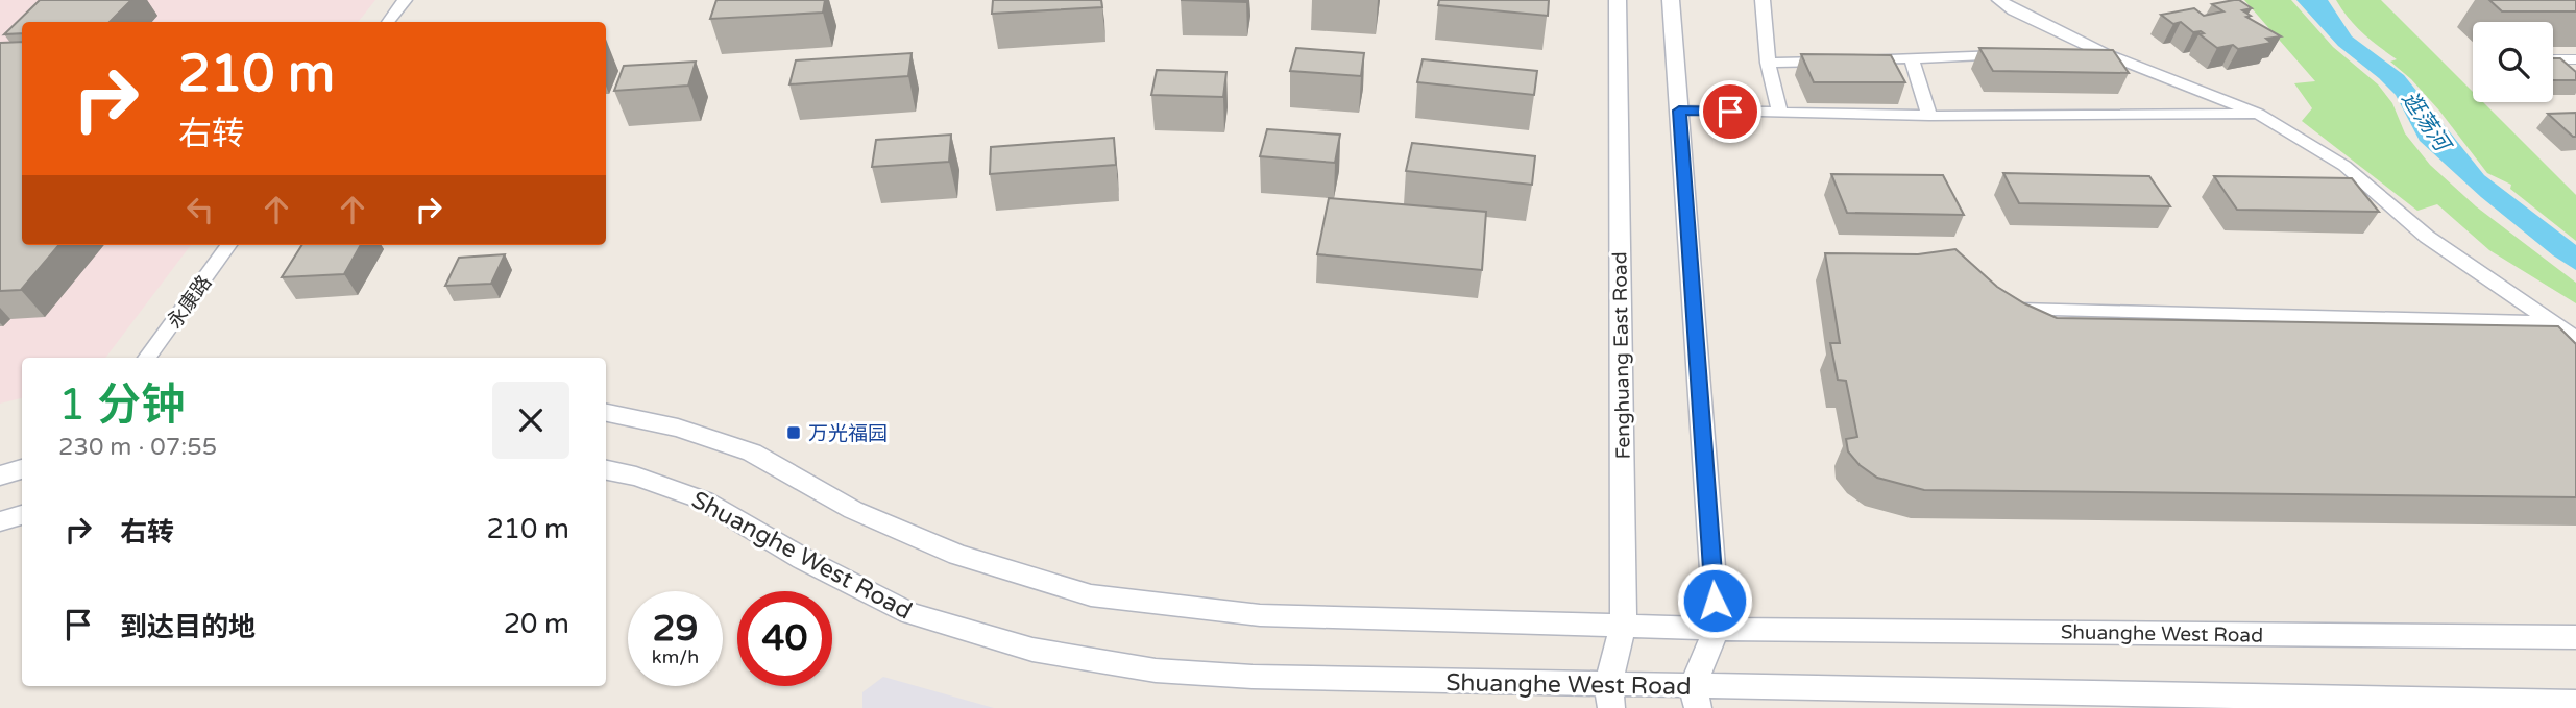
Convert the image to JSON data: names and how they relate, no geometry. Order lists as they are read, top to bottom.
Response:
{
  "streets": {
    "street": ["永康路", "Fenghuang East Road", "Shuanghe West Road"]
  },
  "crossings": [
    ["Fenghuang East Road", "Shuanghe West Road"]
  ],
  "water": ["逛荡河"],
  "places": {
    "transit": ["万光福园"]
  },
  "page": {
    "turn": ["210 m", "右转"],
    "heading": ["1 分钟", "230 m · 07:55"],
    "list": [
      {
        "name": "右转",
        "value": "210 m"
      },
      {
        "name": "到达目的地",
        "value": "20 m"
      }
    ],
    "speed": "29 km/h",
    "limit": "40"
  }
}
